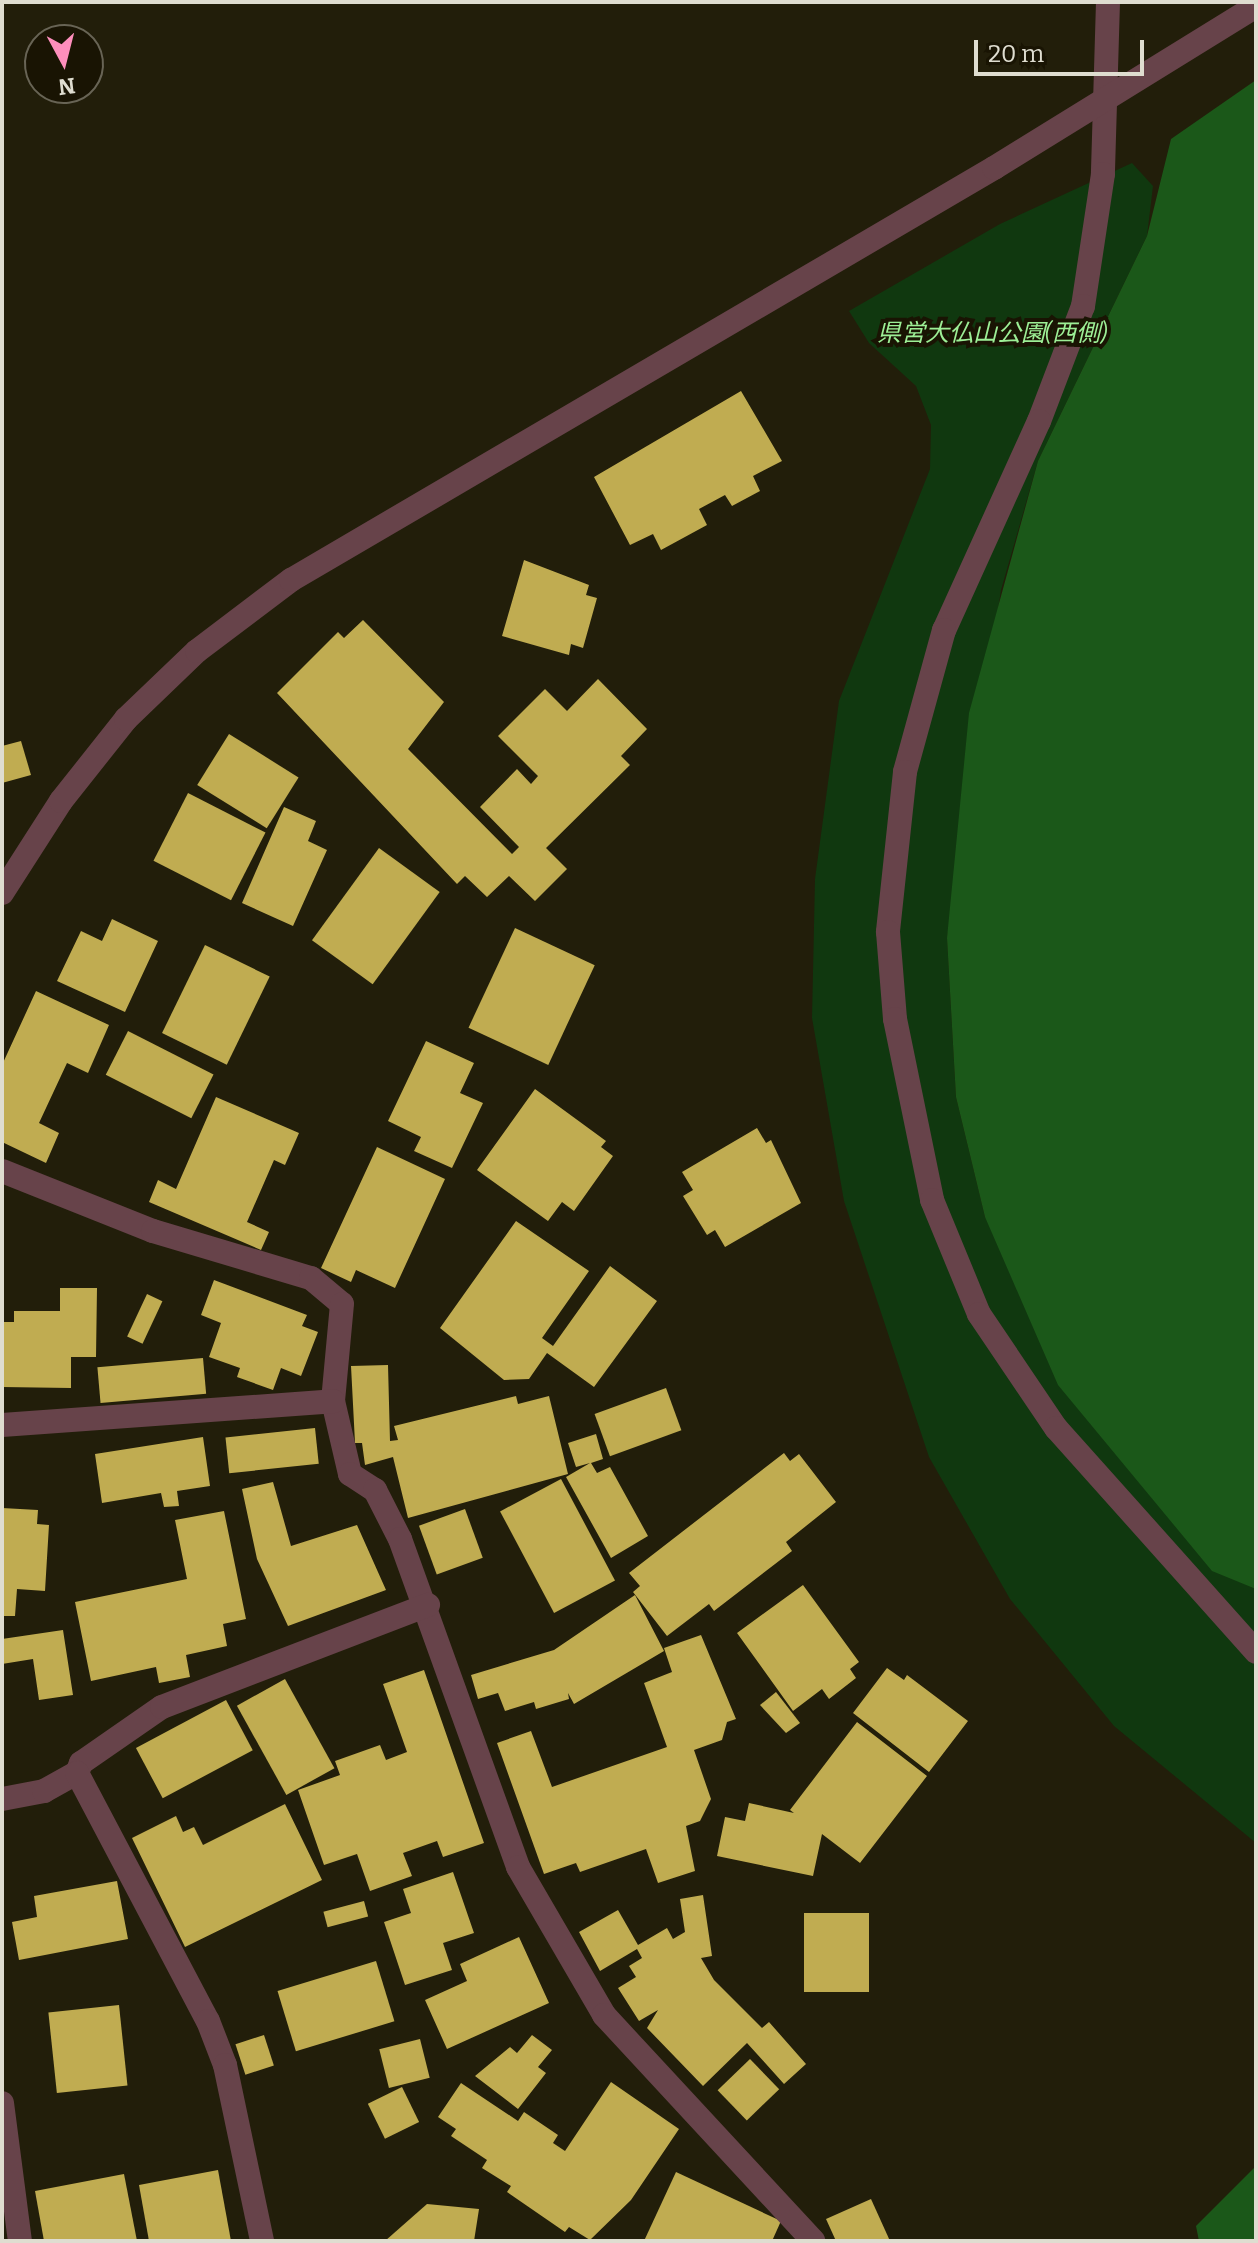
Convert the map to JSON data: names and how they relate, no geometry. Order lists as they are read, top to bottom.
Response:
{
  "parks": ["県営大仏山公園(西側)"],
  "scale_bar": "20 m",
  "north": "bottom"
}
